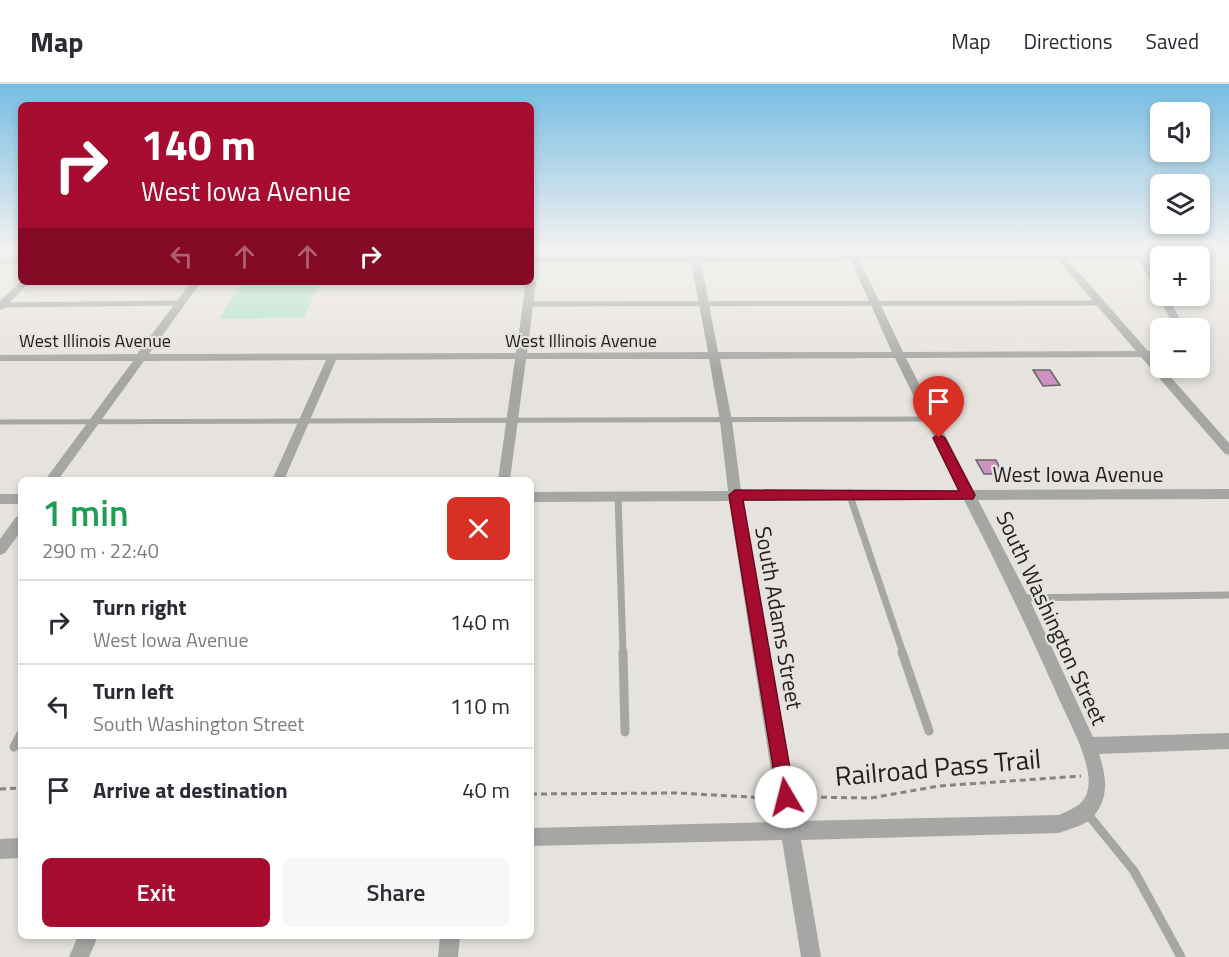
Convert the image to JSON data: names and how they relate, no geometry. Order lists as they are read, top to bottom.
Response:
{
  "streets": {
    "street": [
      "West Illinois Avenue",
      "West Iowa Avenue",
      "South Adams Street",
      "South Washington Street"
    ],
    "path": ["Railroad Pass Trail"]
  },
  "crossings": [
    ["West Illinois Avenue", "South Adams Street"],
    ["West Illinois Avenue", "South Washington Street"],
    ["West Iowa Avenue", "South Adams Street"],
    ["West Iowa Avenue", "South Washington Street"],
    ["South Adams Street", "Railroad Pass Trail"],
    ["South Washington Street", "Railroad Pass Trail"]
  ],
  "page": {
    "header": "Map",
    "nav": ["Map", "Directions", "Saved"],
    "map_buttons": ["+", "−"],
    "turn": ["140 m", "West Iowa Avenue"],
    "heading": ["1 min", "290 m · 22:40"],
    "list": [
      {
        "name": "Turn right",
        "note": "West Iowa Avenue",
        "value": "140 m"
      },
      {
        "name": "Turn left",
        "note": "South Washington Street",
        "value": "110 m"
      },
      {
        "name": "Arrive at destination",
        "value": "40 m"
      }
    ],
    "buttons": ["Exit", "Share"]
  }
}
